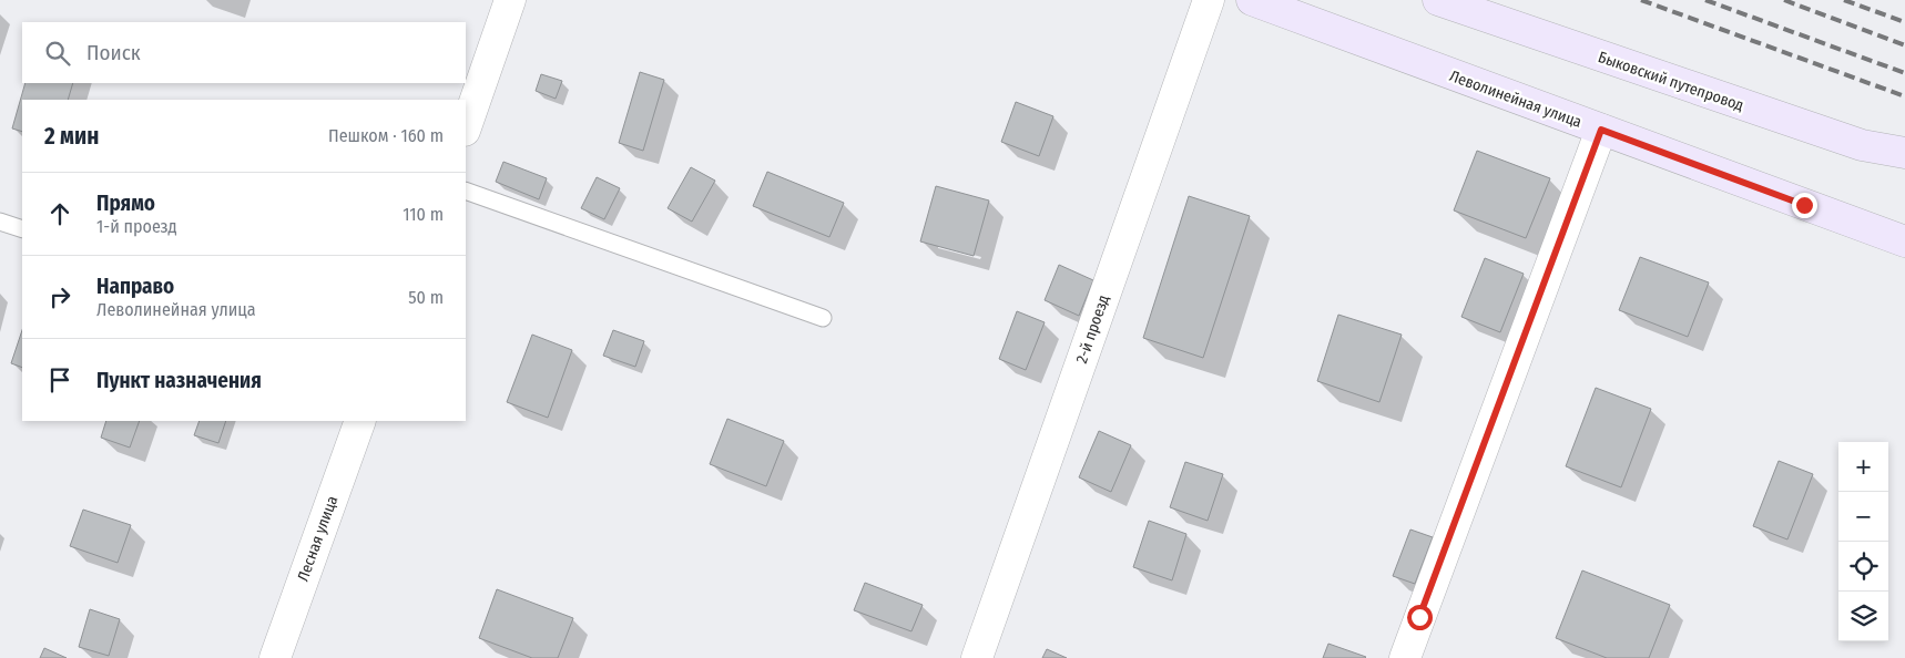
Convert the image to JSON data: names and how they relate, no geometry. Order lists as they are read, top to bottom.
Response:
{
  "streets": {
    "main road": ["Быковский путепровод", "Леволинейная улица"],
    "street": ["2-й проезд", "Лесная улица"]
  },
  "page": {
    "search": "Поиск",
    "heading": ["2 мин", "Пешком · 160 m"],
    "list": [
      ["Прямо", "1-й проезд", "110 m"],
      ["Направо", "Леволинейная улица", "50 m"],
      "Пункт назначения"
    ],
    "map_buttons": ["+", "−"]
  }
}
